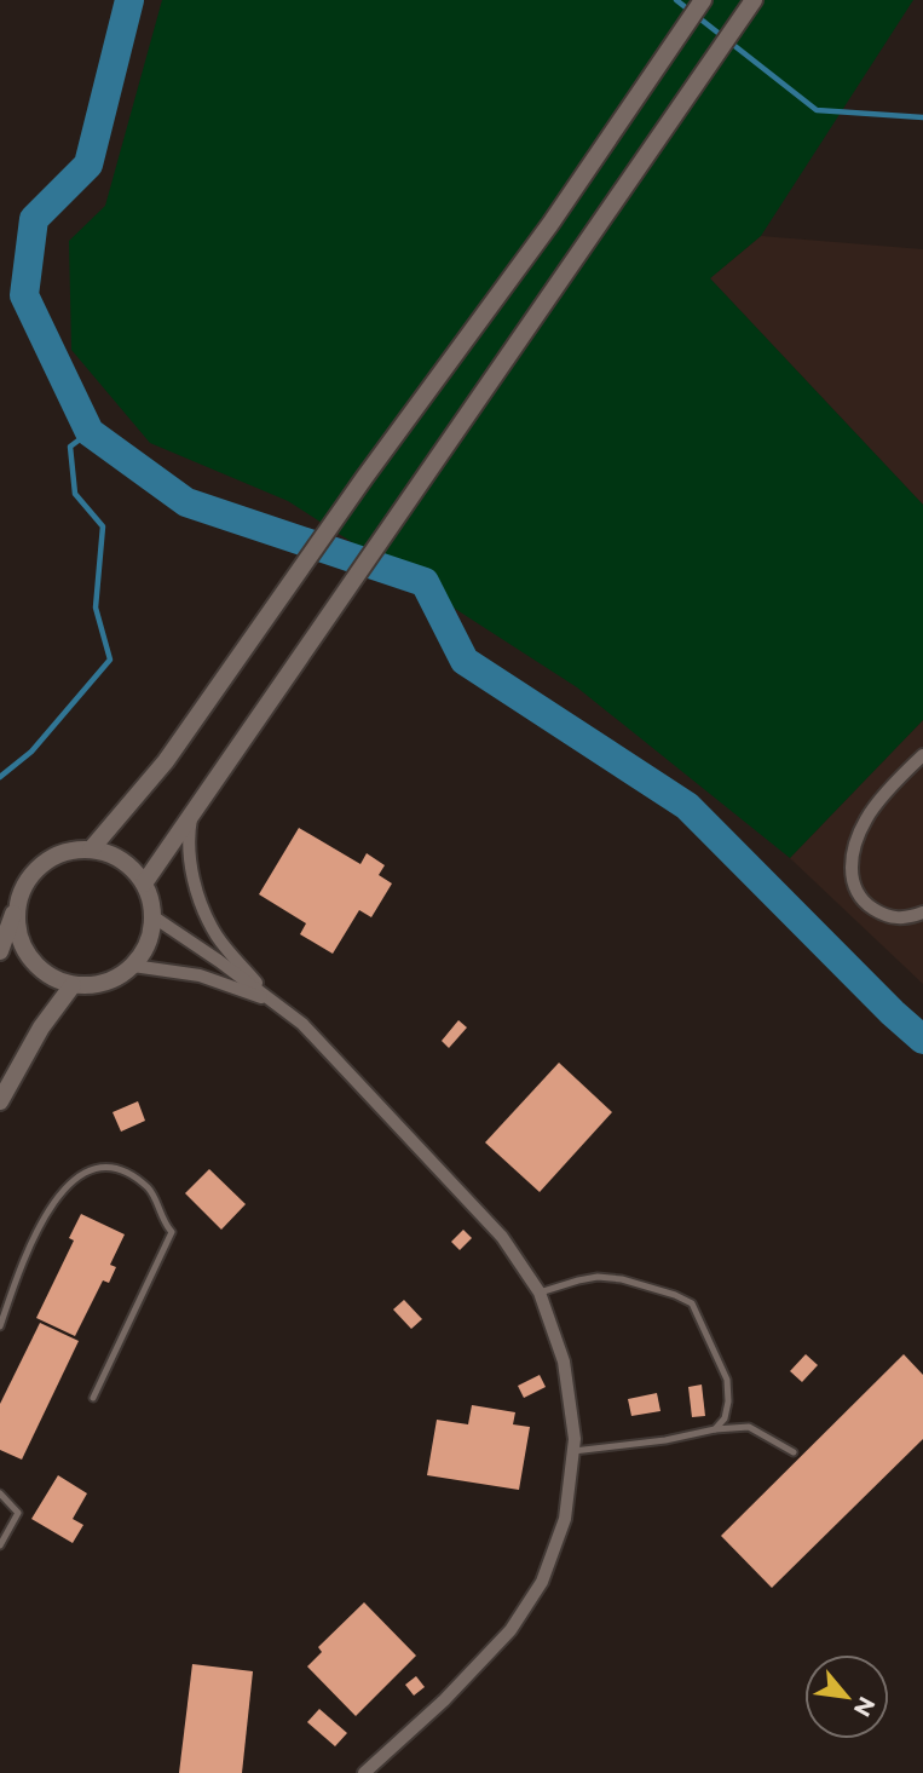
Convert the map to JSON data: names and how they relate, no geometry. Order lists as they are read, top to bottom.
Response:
{
  "north": "bottom right"
}
